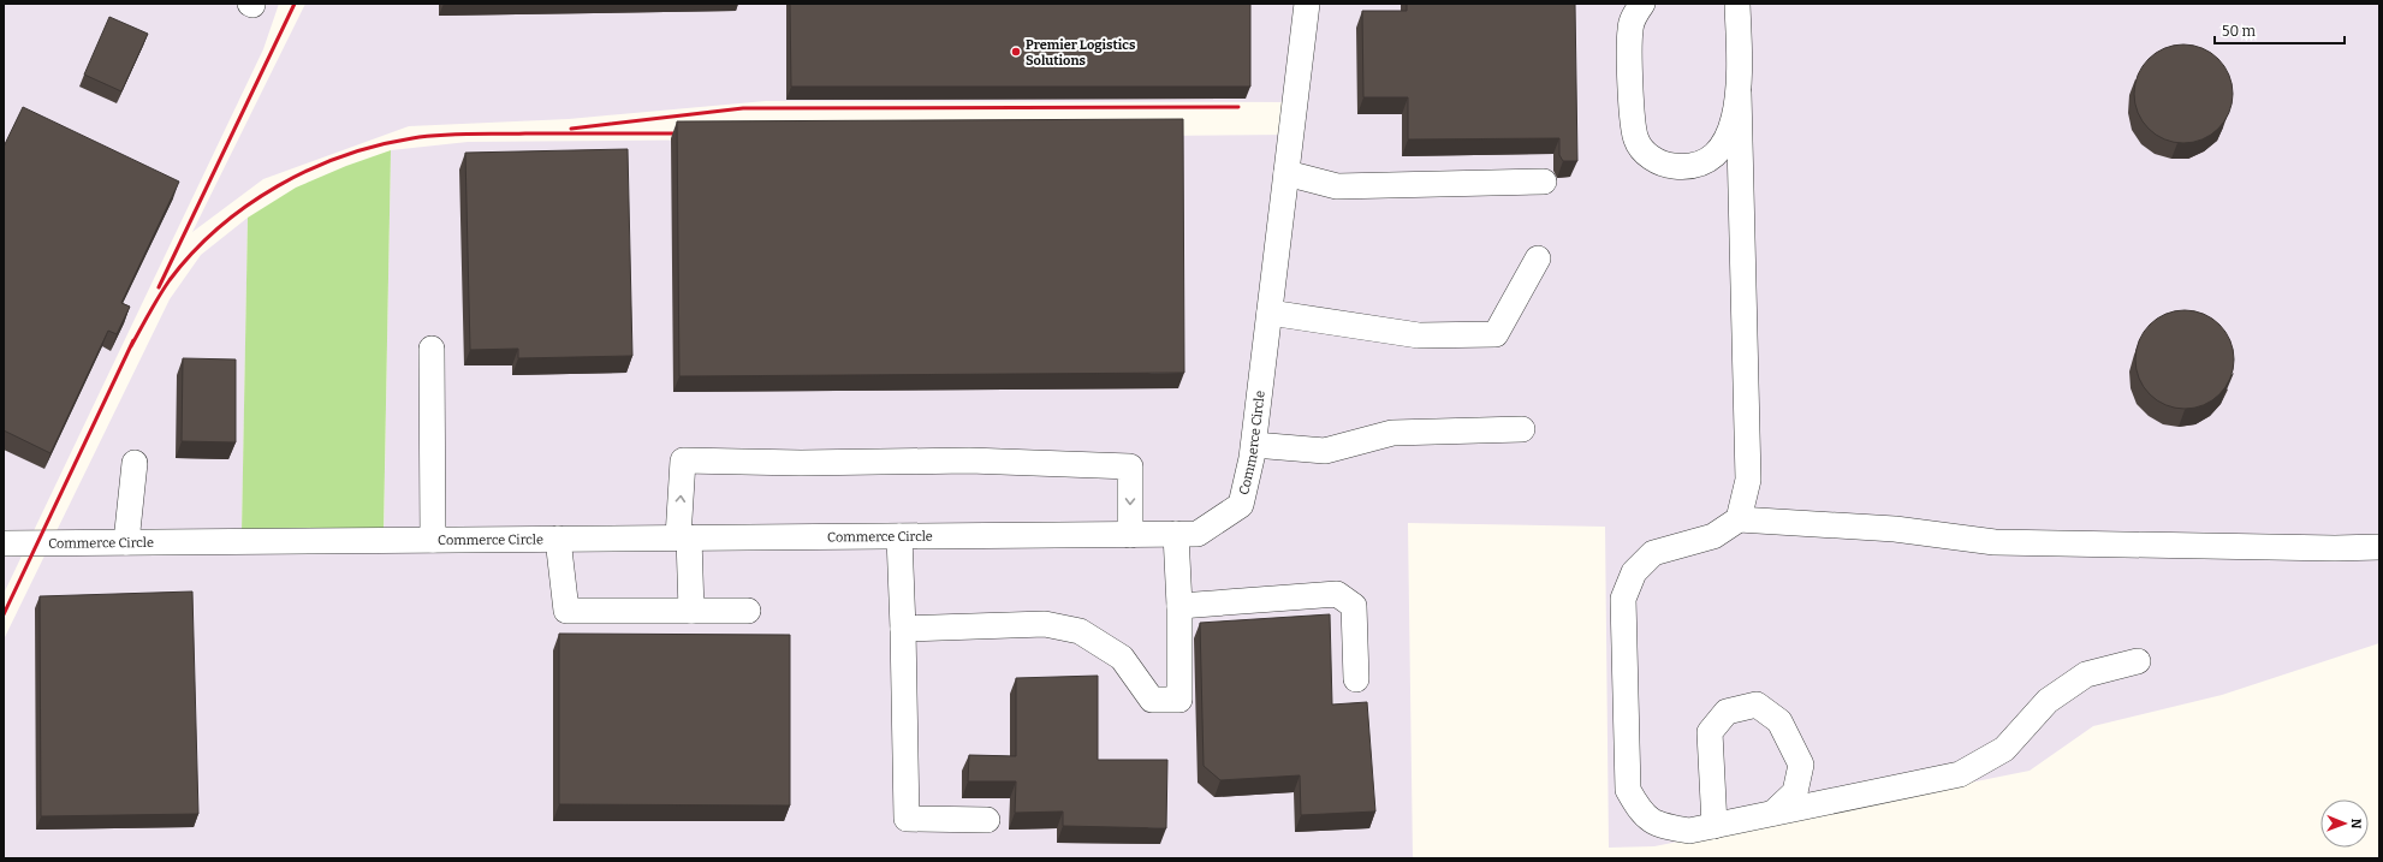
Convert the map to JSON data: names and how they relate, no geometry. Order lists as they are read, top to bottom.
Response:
{
  "streets": {
    "street": ["Commerce Circle"]
  },
  "places": ["Premier Logistics Solutions"],
  "scale_bar": "50 m",
  "north": "right"
}
